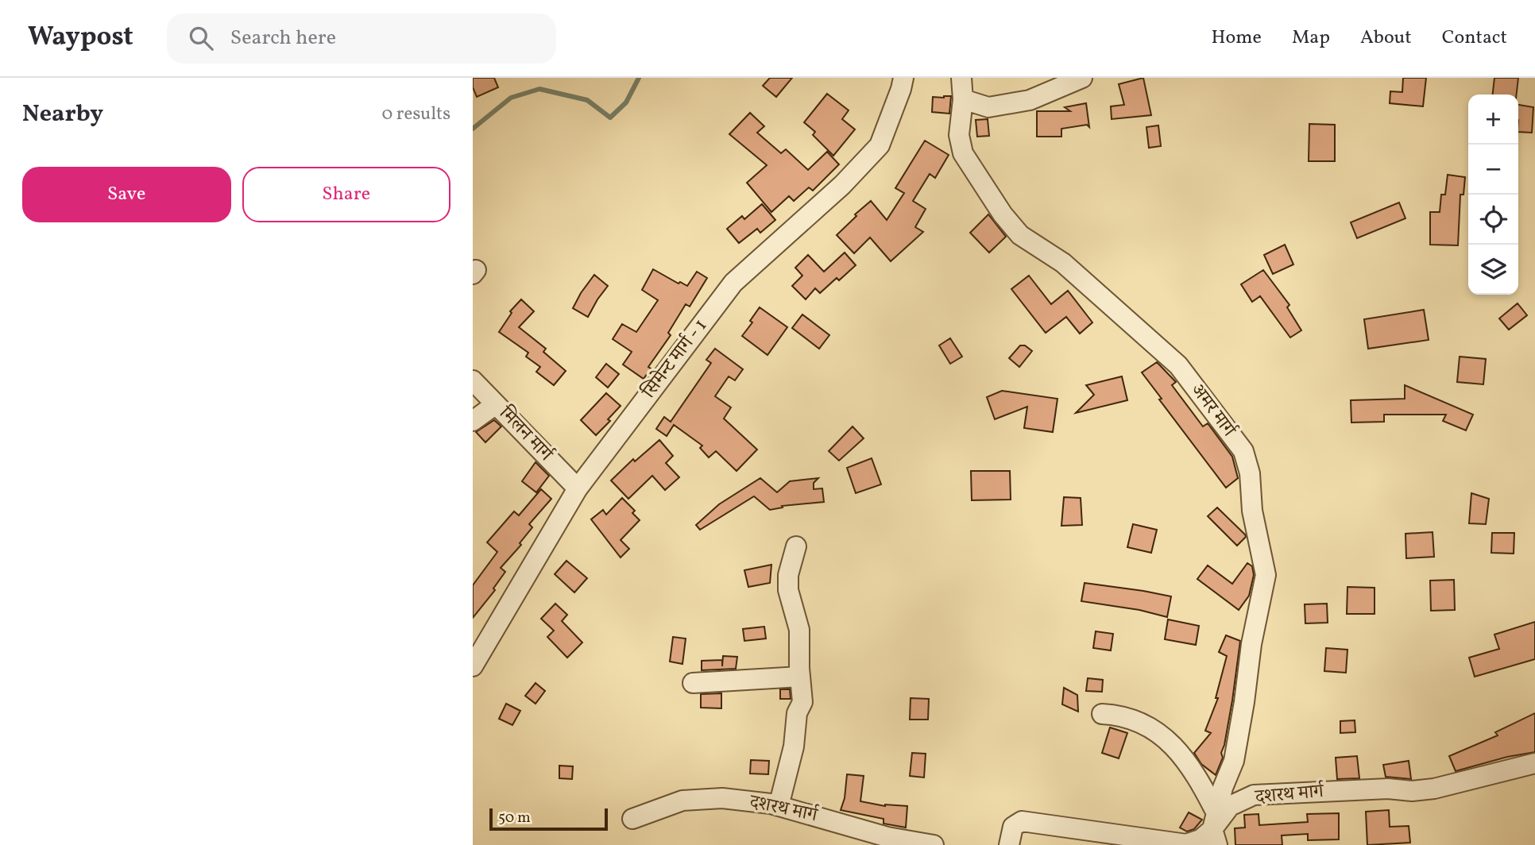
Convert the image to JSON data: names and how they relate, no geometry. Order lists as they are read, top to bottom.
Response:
{
  "streets": {
    "street": [
      "सिमेन्ट मार्ग - 1",
      "अमर मार्ग",
      "मिलन मार्ग",
      "दशरथ मार्ग"
    ]
  },
  "crossings": [
    ["सिमेन्ट मार्ग - 1", "मिलन मार्ग"],
    ["अमर मार्ग", "दशरथ मार्ग"]
  ],
  "scale_bar": "50 m",
  "page": {
    "header": "Waypost",
    "search": "Search here",
    "nav": [
      "Home",
      "Map",
      "About",
      "Contact"
    ],
    "heading": ["Nearby", "0 results"],
    "map_buttons": ["+", "−"],
    "buttons": ["Save", "Share"],
    "scale": "50 m"
  }
}
